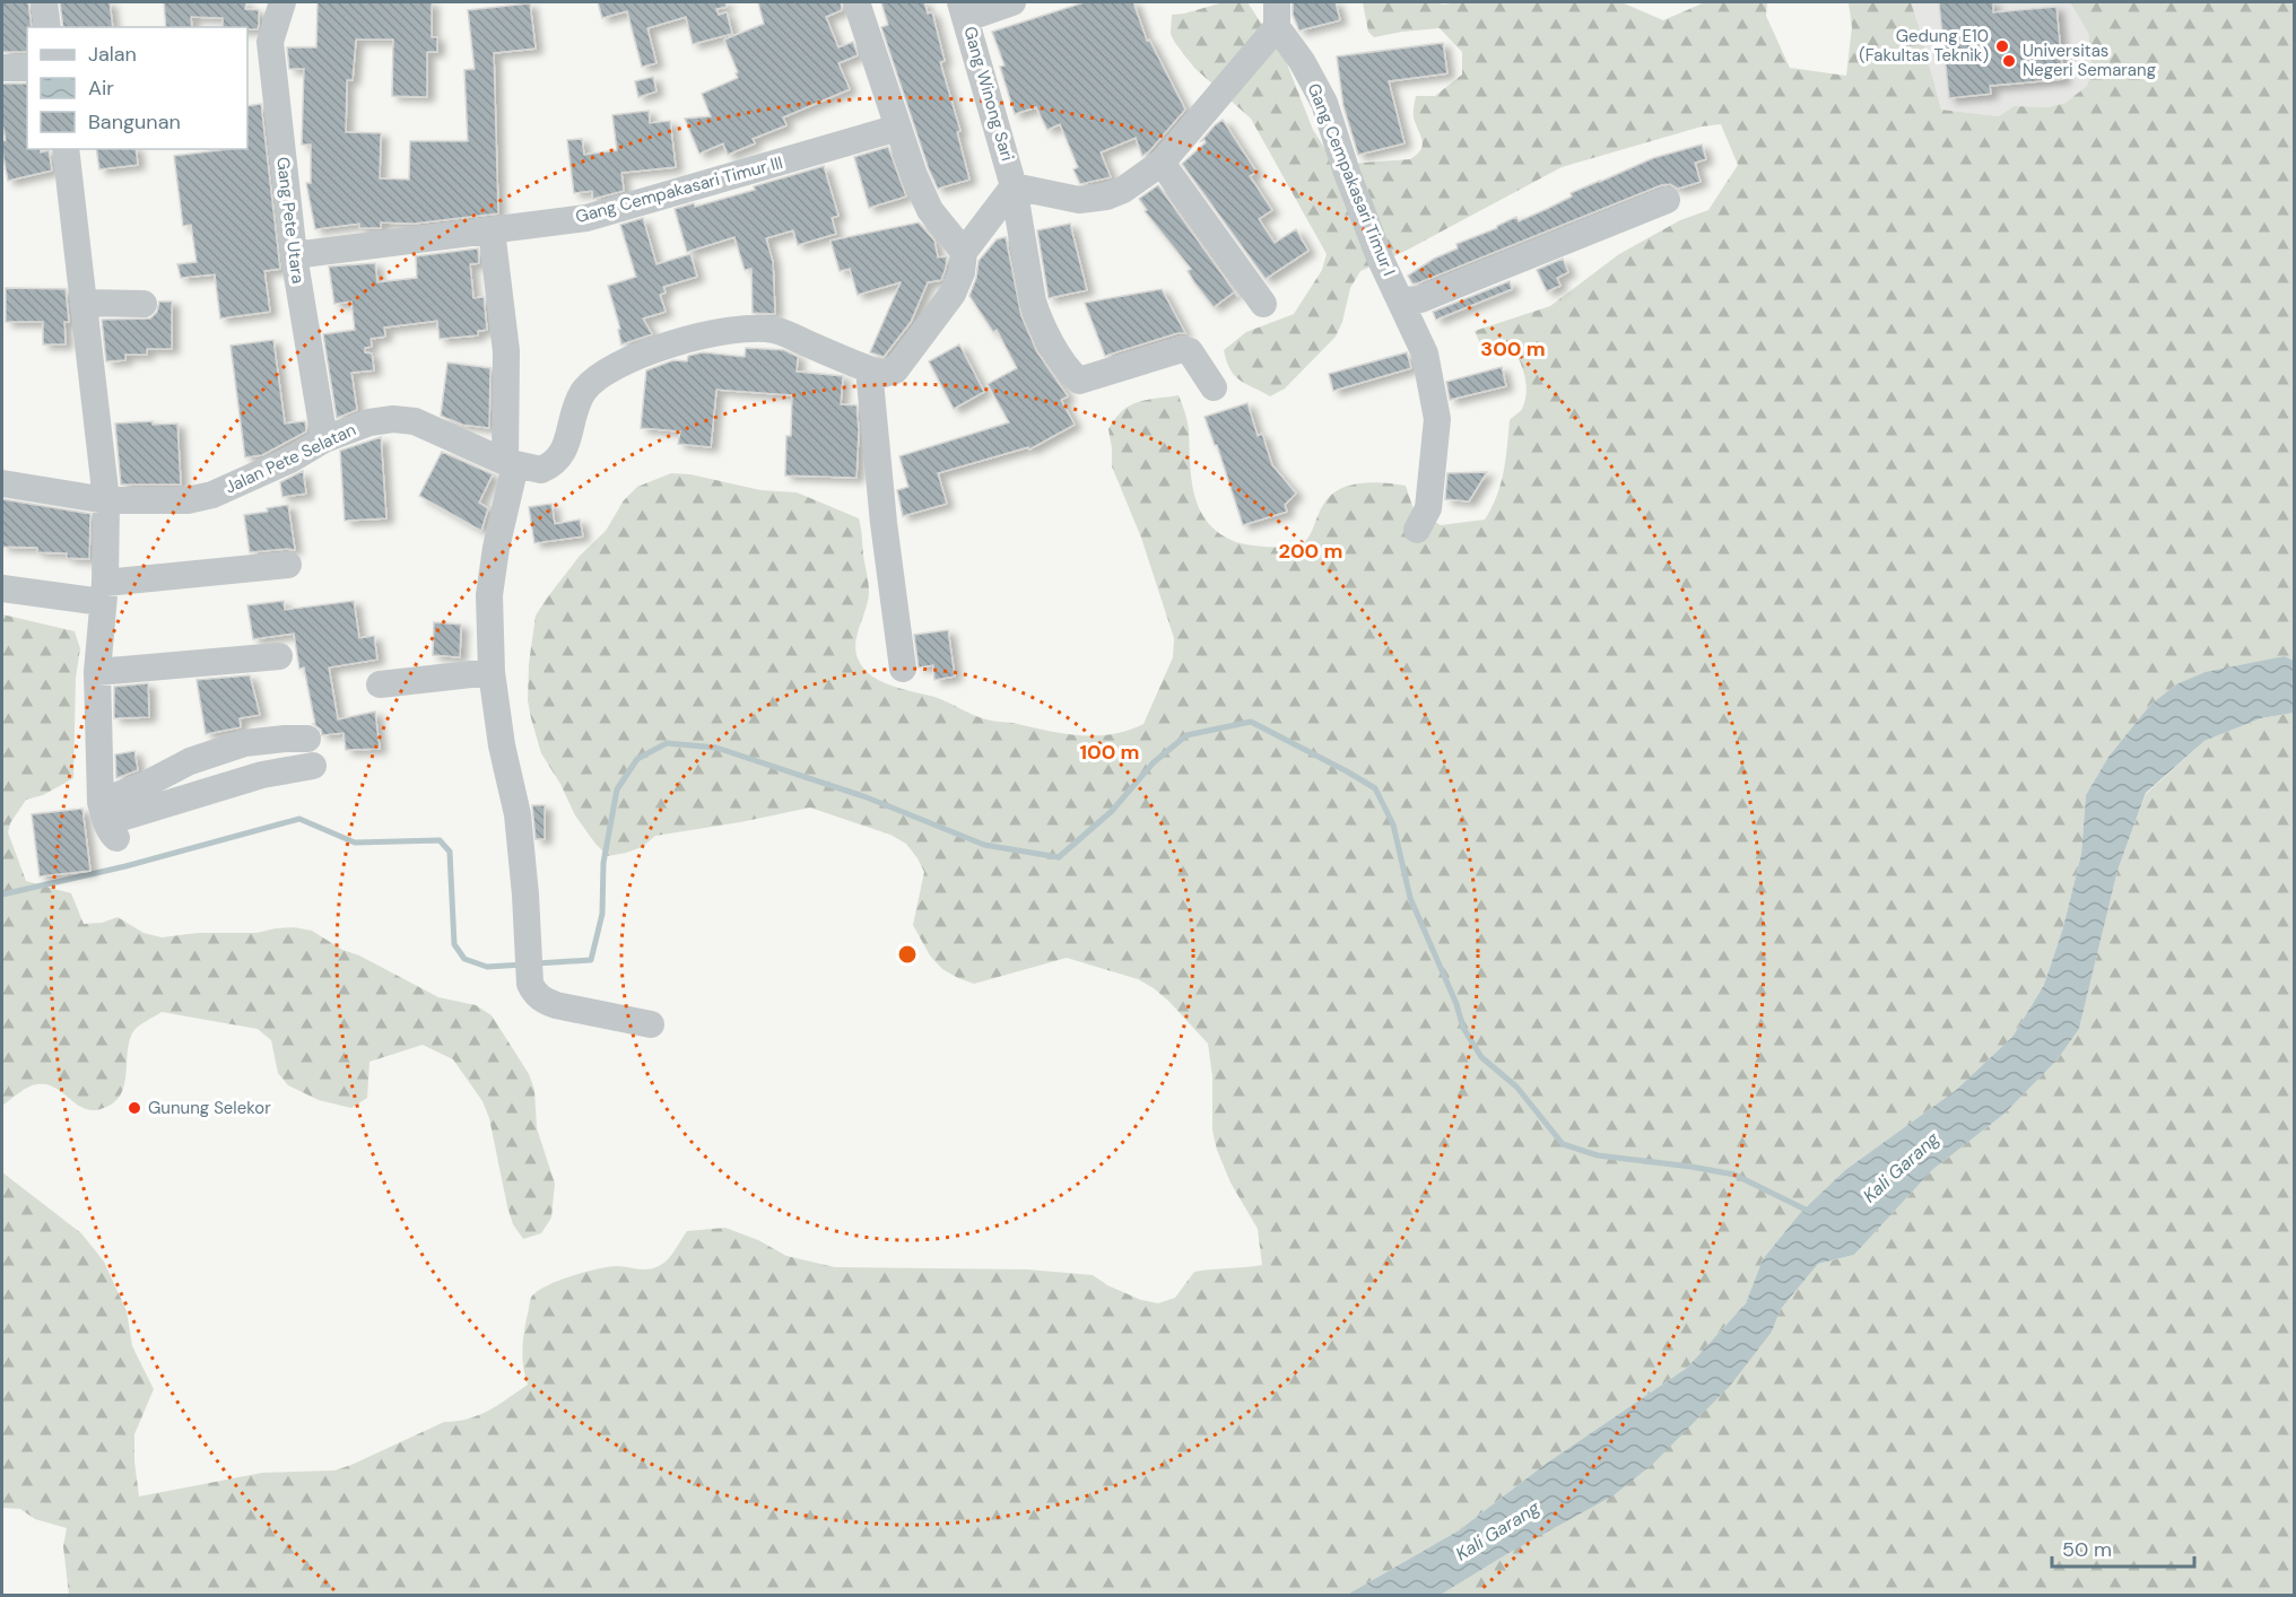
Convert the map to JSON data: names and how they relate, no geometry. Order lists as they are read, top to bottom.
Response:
{
  "streets": {
    "street": [
      "Gang Winong Sari",
      "Gang Cempakasari Timur I",
      "Gang Cempakasari Timur III",
      "Gang Pete Utara",
      "Jalan Pete Selatan"
    ]
  },
  "crossings": [
    ["Gang Winong Sari", "Gang Cempakasari Timur I"],
    ["Gang Cempakasari Timur III", "Gang Pete Utara"],
    ["Gang Pete Utara", "Jalan Pete Selatan"]
  ],
  "water": ["Kali Garang"],
  "places": ["Gedung E10 (Fakultas Teknik)", "Universitas Negeri Semarang", "Gunung Selekor"],
  "legend": ["Jalan", "Air", "Bangunan"],
  "scale_bar": "50 m",
  "rings": ["300 m", "200 m", "100 m"]
}
